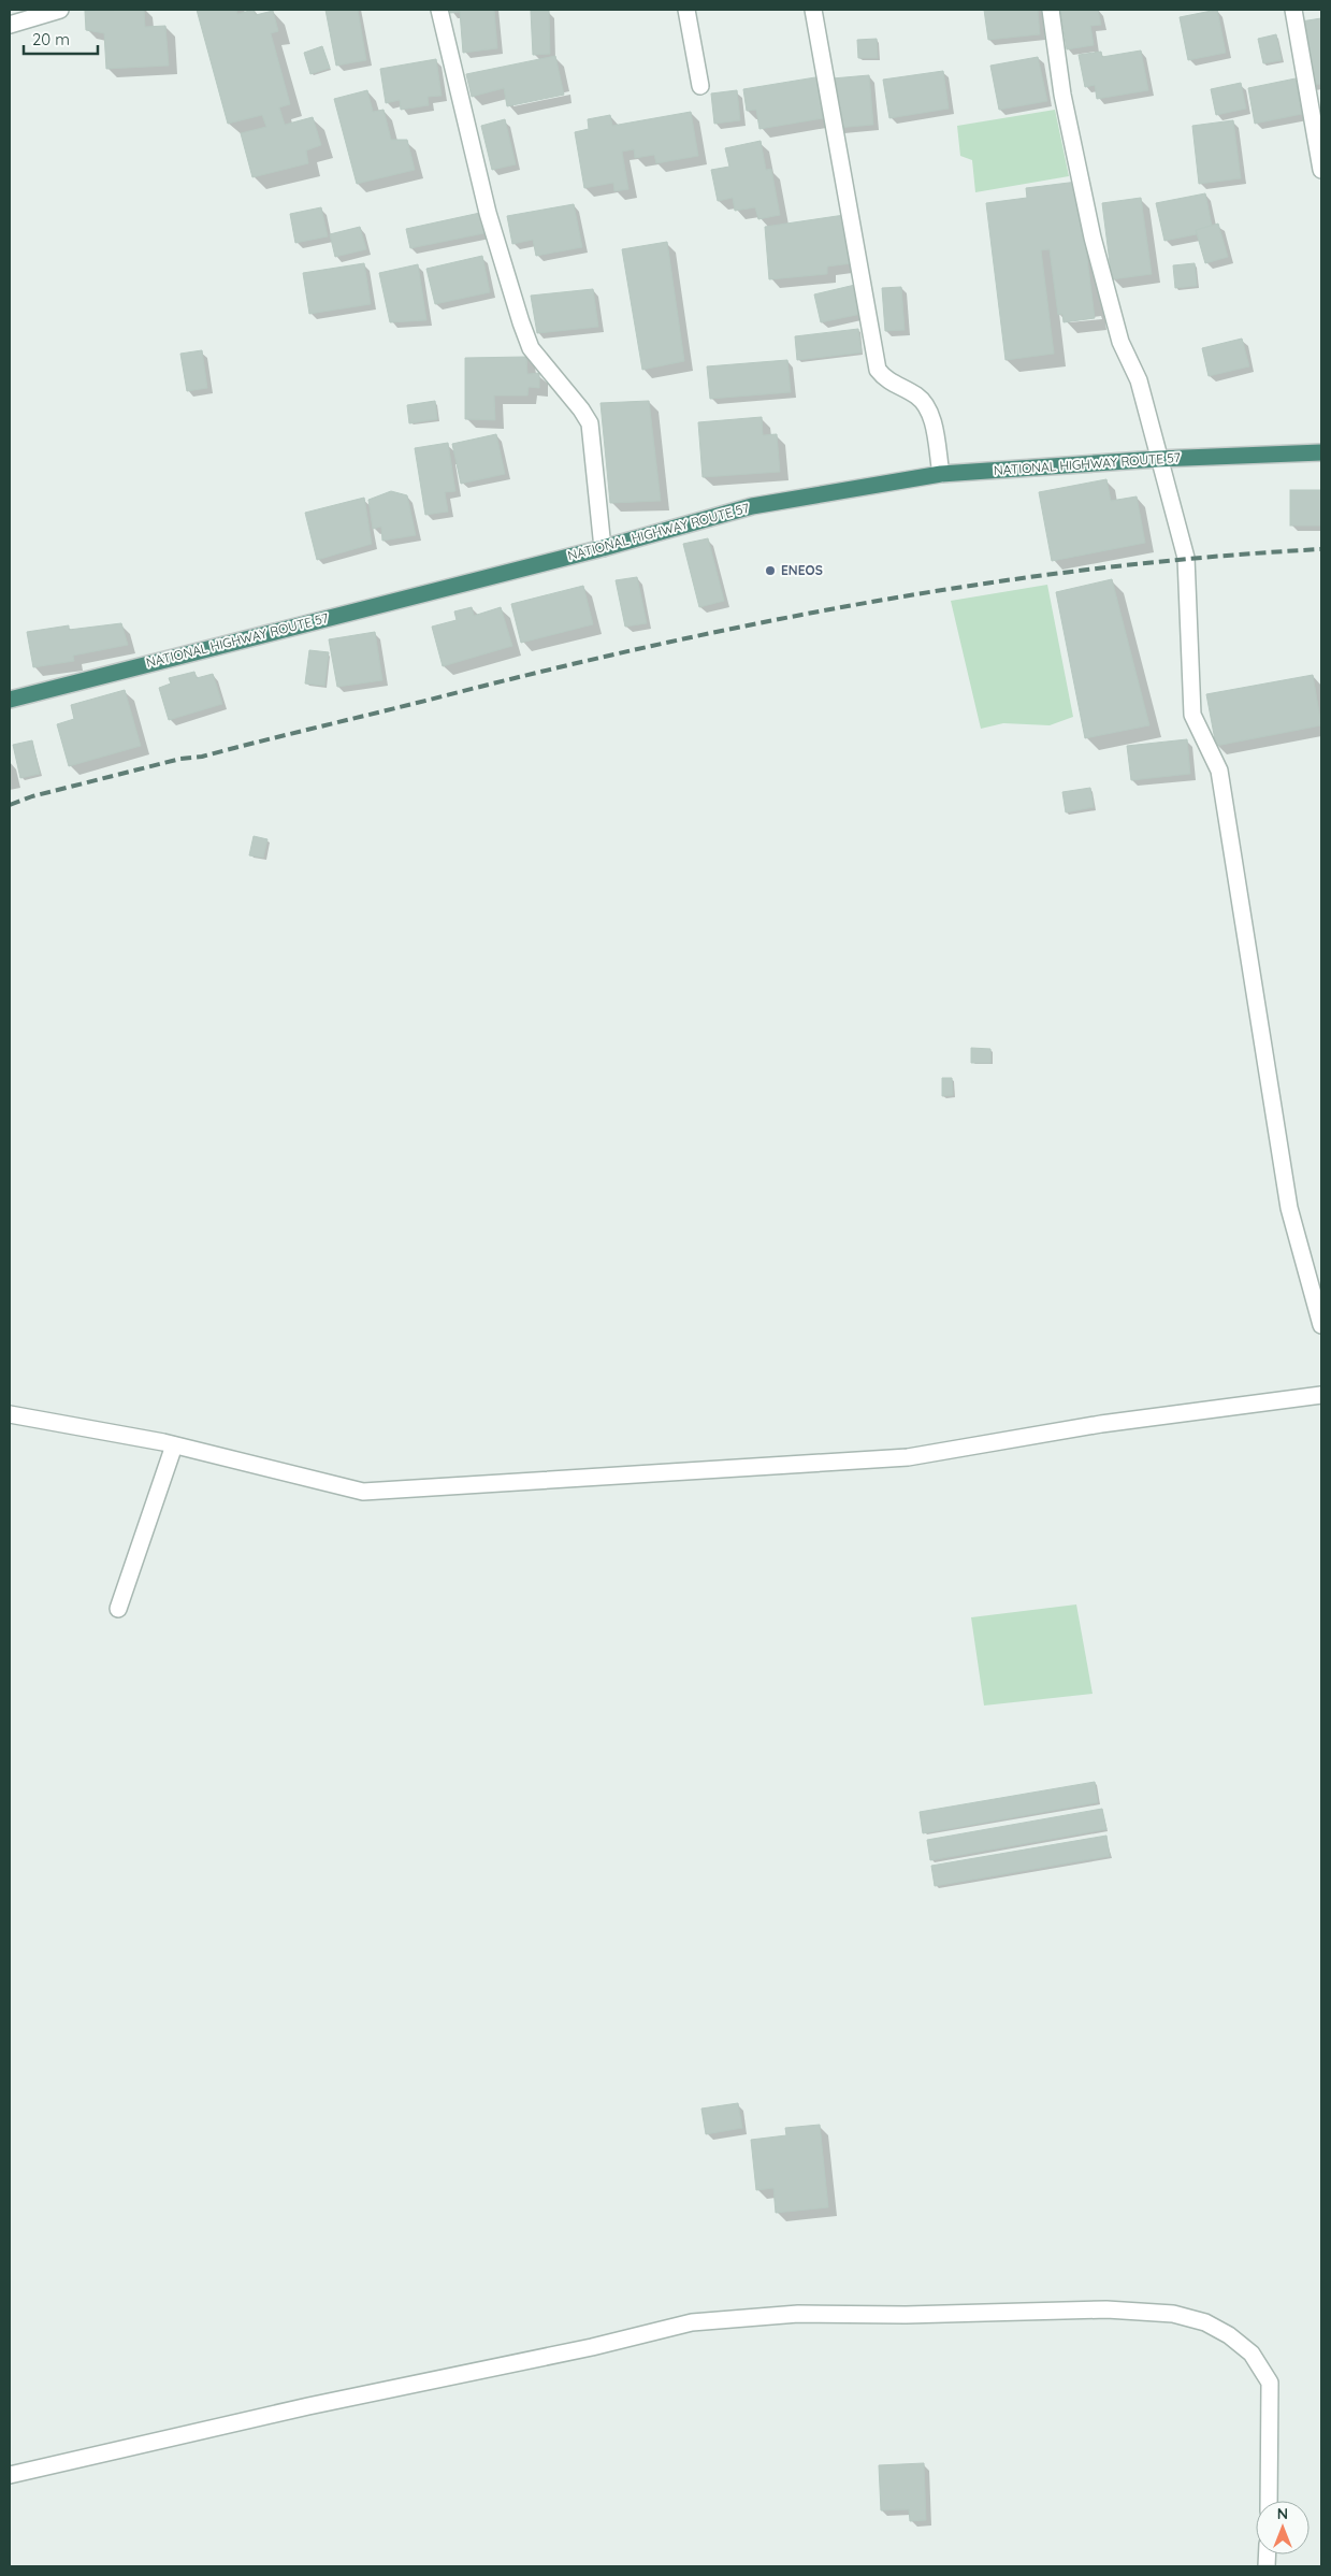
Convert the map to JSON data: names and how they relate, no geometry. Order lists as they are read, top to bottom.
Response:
{
  "streets": {
    "highway": ["NATIONAL HIGHWAY ROUTE 57"]
  },
  "places": ["ENEOS"],
  "scale_bar": "20 m",
  "north": "top"
}
